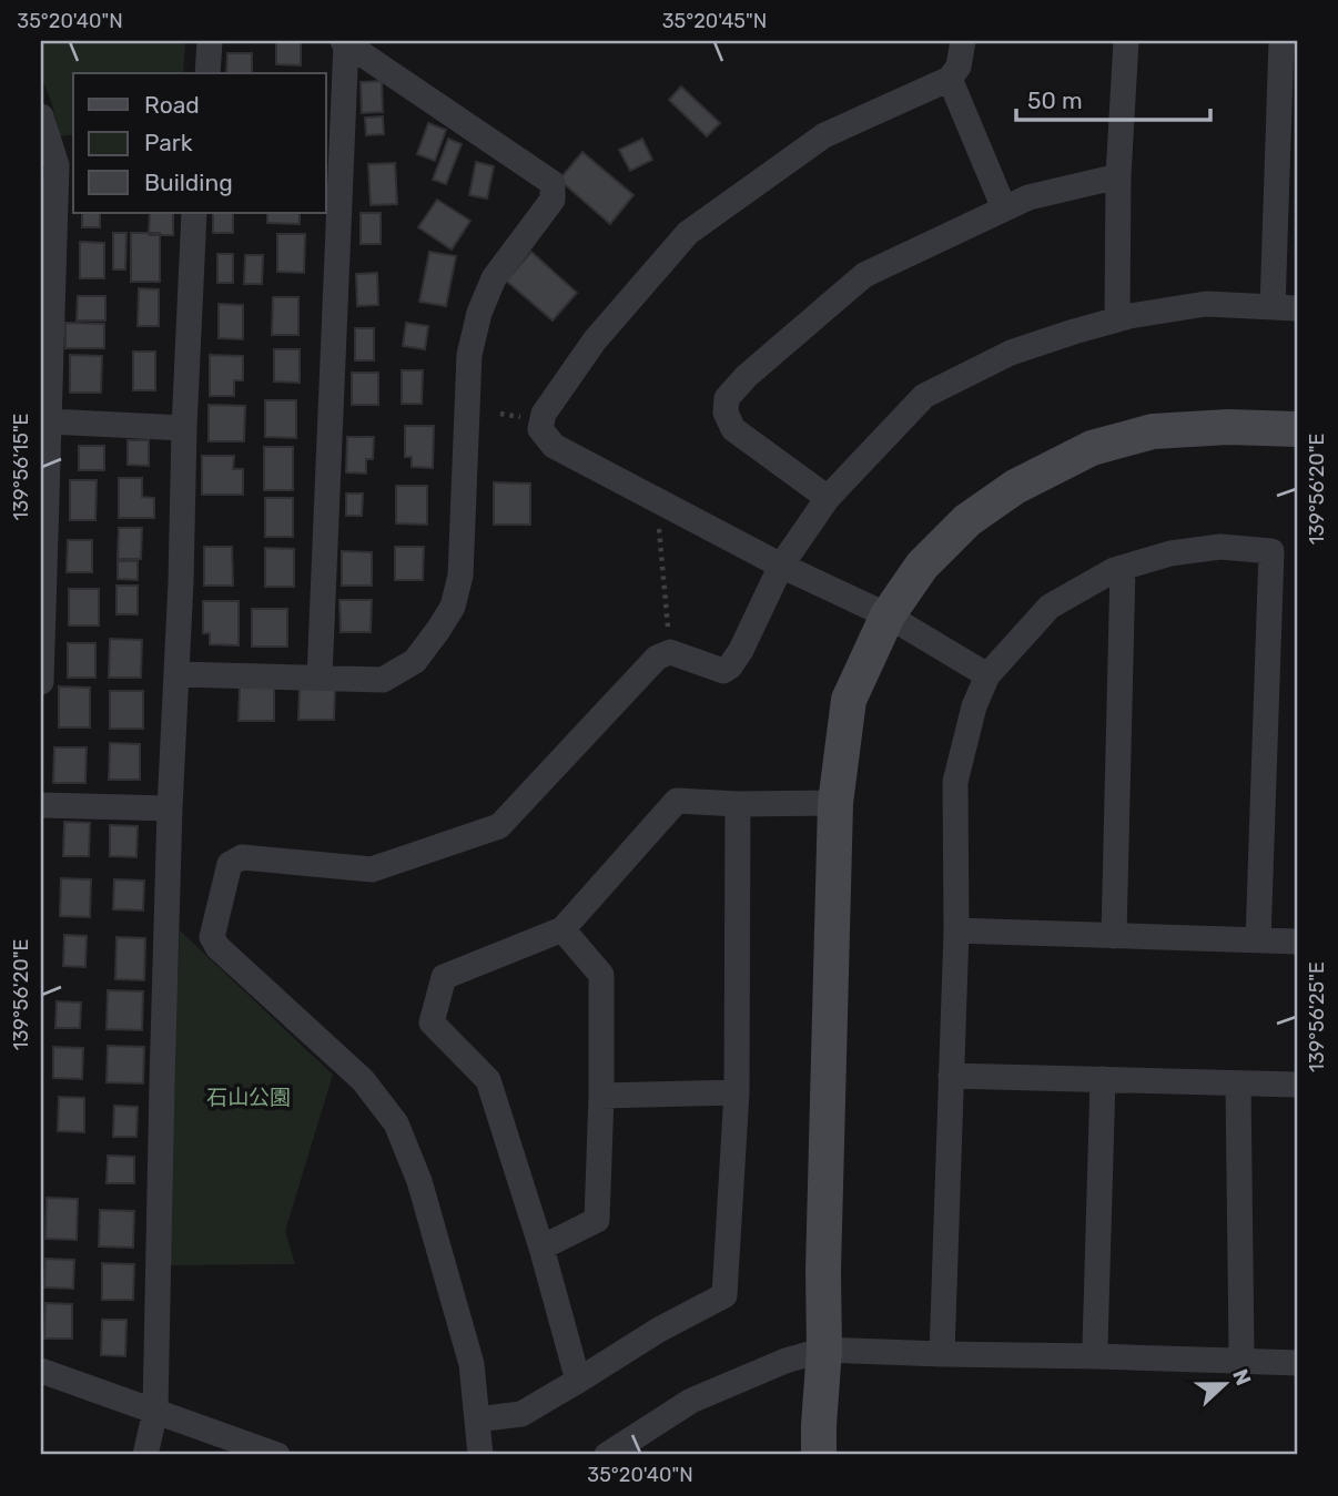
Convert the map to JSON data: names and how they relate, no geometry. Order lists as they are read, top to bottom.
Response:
{
  "parks": ["石山公園"],
  "legend": ["Road", "Park", "Building"],
  "scale_bar": "50 m",
  "north": "right",
  "coordinates": [
    "35°20'40\"N",
    "35°20'45\"N",
    "139°56'15\"E",
    "139°56'20\"E",
    "139°56'25\"E"
  ]
}
